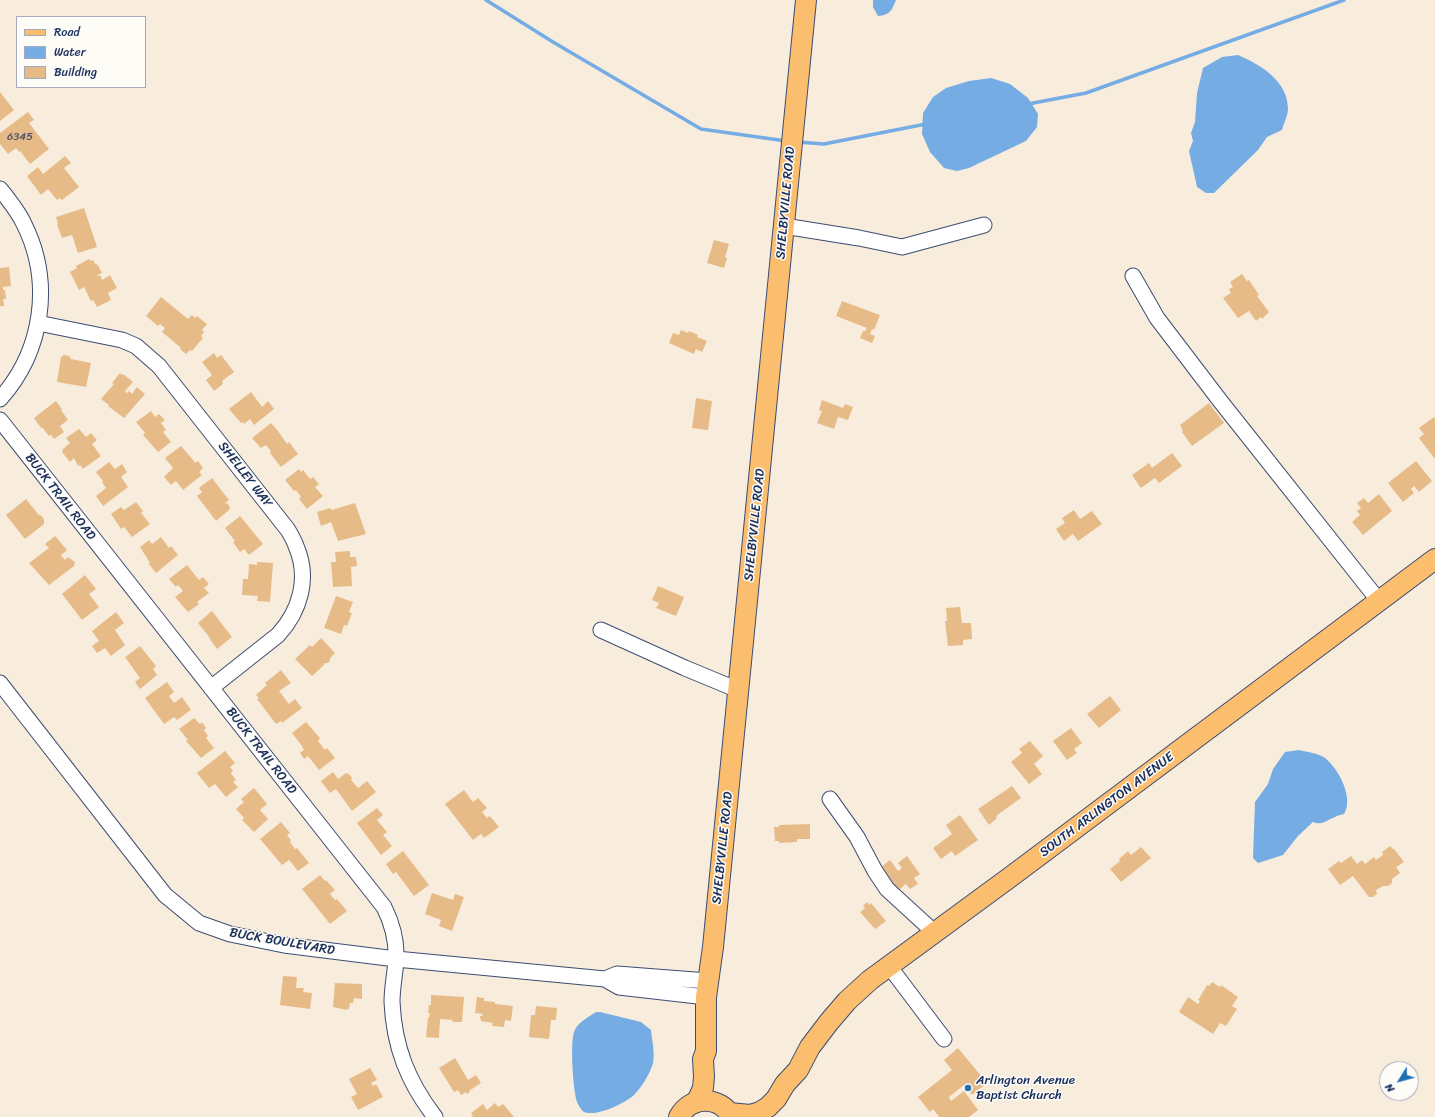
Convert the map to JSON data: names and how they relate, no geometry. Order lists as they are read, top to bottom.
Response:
{
  "streets": {
    "main road": ["SHELBYVILLE ROAD", "SOUTH ARLINGTON AVENUE"],
    "street": ["SHELLEY WAY", "BUCK TRAIL ROAD", "BUCK BOULEVARD"]
  },
  "crossings": [
    ["SHELBYVILLE ROAD", "BUCK BOULEVARD"],
    ["SHELLEY WAY", "BUCK TRAIL ROAD"],
    ["BUCK TRAIL ROAD", "BUCK BOULEVARD"]
  ],
  "places": ["Arlington Avenue Baptist Church"],
  "house_numbers": ["6345"],
  "legend": ["Road", "Water", "Building"],
  "north": "bottom left"
}
